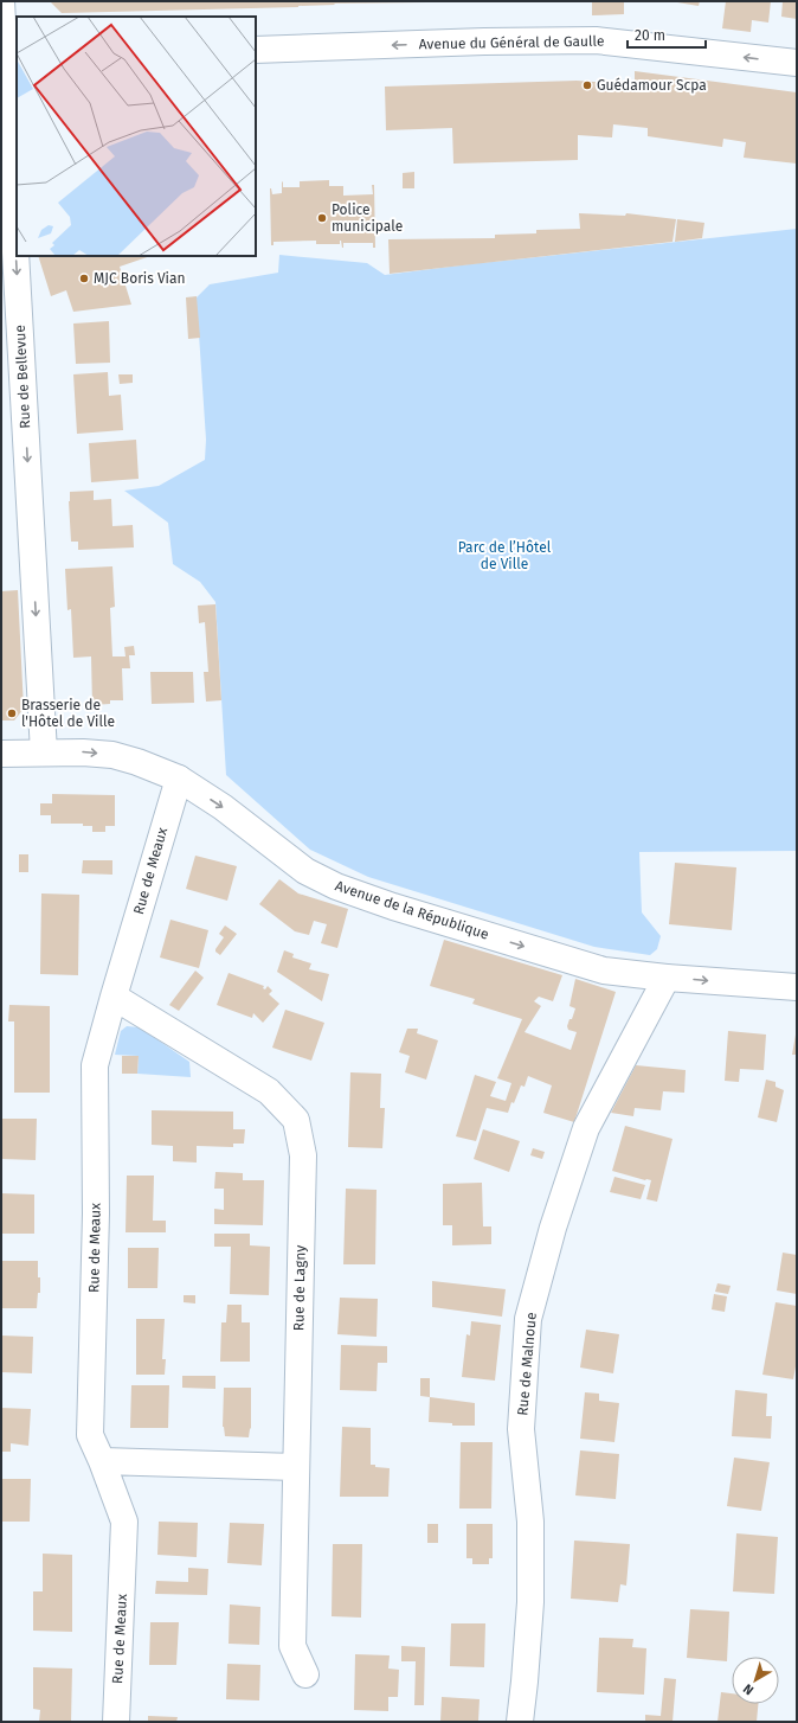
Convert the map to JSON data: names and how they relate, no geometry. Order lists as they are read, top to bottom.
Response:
{
  "streets": {
    "street": [
      "Avenue du Général de Gaulle",
      "Rue de Bellevue",
      "Rue de Meaux",
      "Avenue de la République",
      "Rue de Lagny",
      "Rue de Malnoue"
    ]
  },
  "crossings": [
    ["Rue de Bellevue", "Avenue de la République"],
    ["Rue de Meaux", "Avenue de la République"],
    ["Rue de Meaux", "Rue de Lagny"],
    ["Avenue de la République", "Rue de Malnoue"]
  ],
  "one_way": ["Avenue du Général de Gaulle", "Rue de Bellevue", "Avenue de la République"],
  "parks": ["Parc de l’Hôtel de Ville"],
  "places": [
    "Guédamour Scpa",
    "Police municipale",
    "MJC Boris Vian",
    "Brasserie de l'Hôtel de Ville"
  ],
  "scale_bar": "20 m",
  "north": "bottom left"
}
